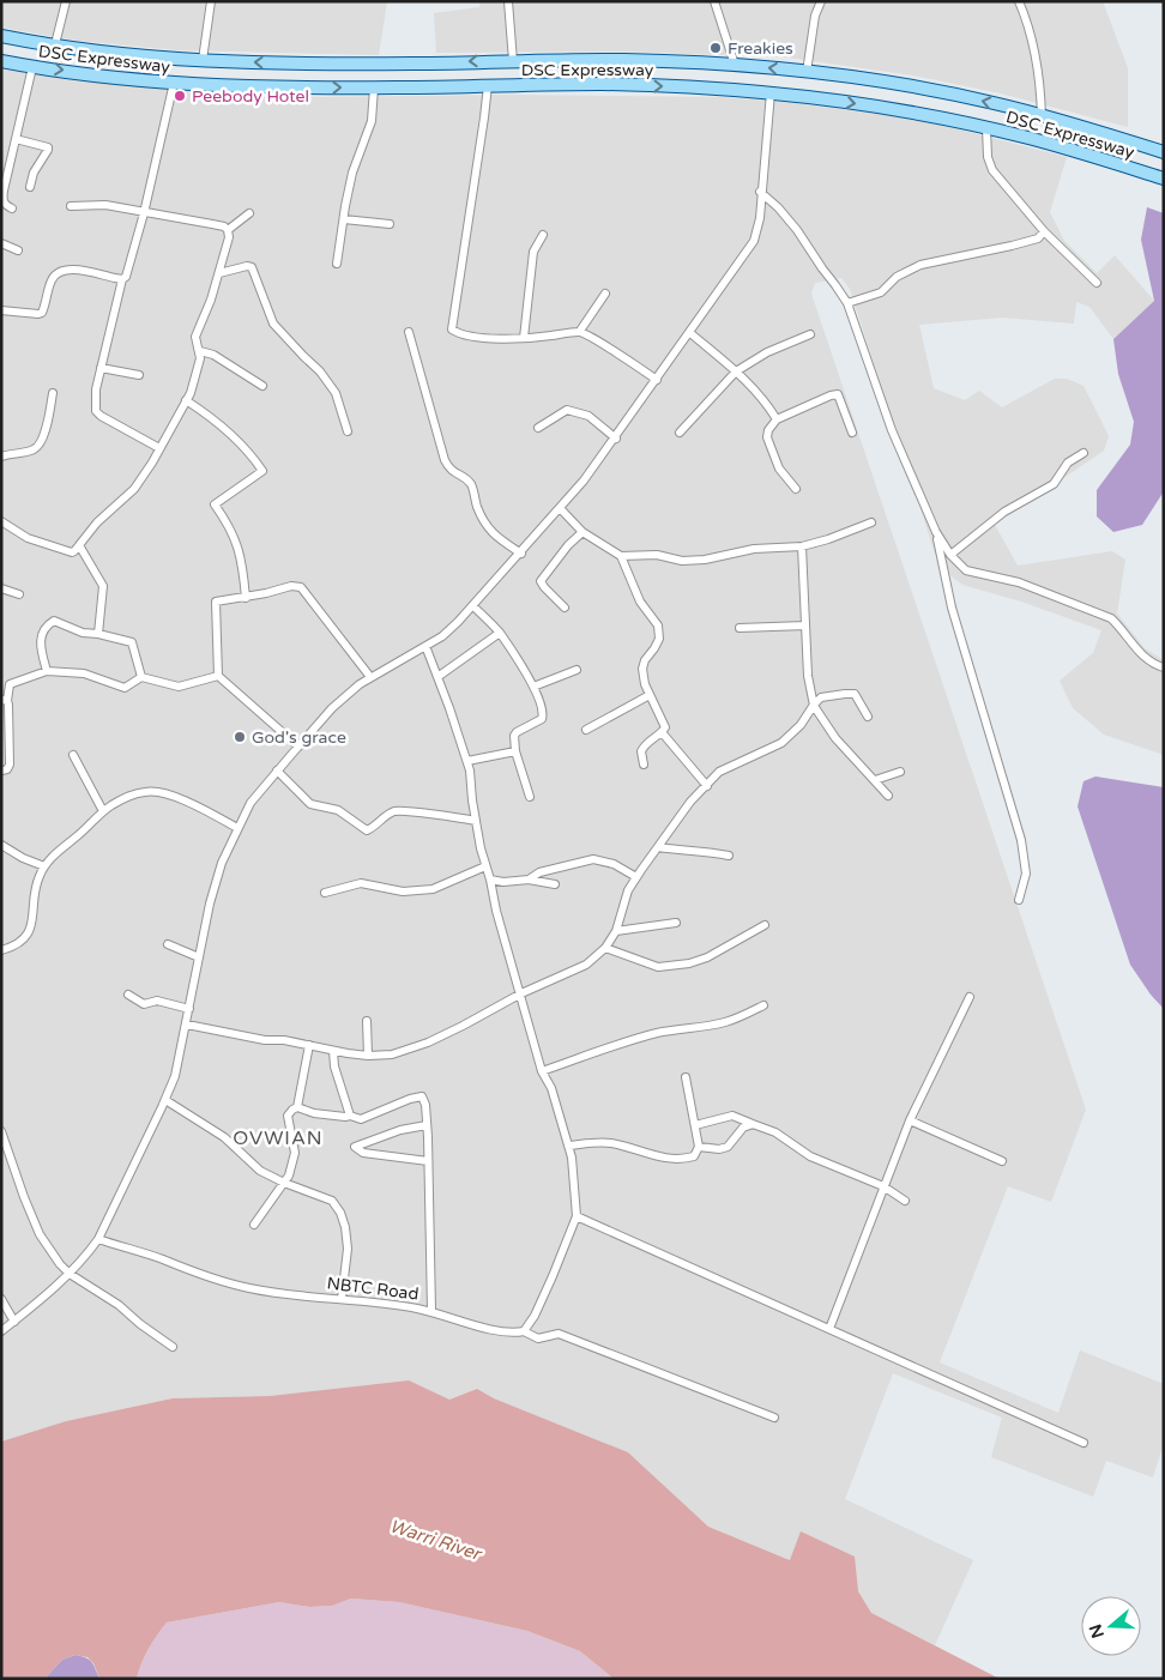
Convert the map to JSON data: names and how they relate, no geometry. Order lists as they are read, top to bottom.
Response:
{
  "streets": {
    "main road": ["DSC Expressway"],
    "street": ["NBTC Road"]
  },
  "districts": ["OVWIAN"],
  "water": ["Warri River"],
  "places": ["Freakies", "Peebody Hotel", "God's grace"],
  "north": "left"
}
